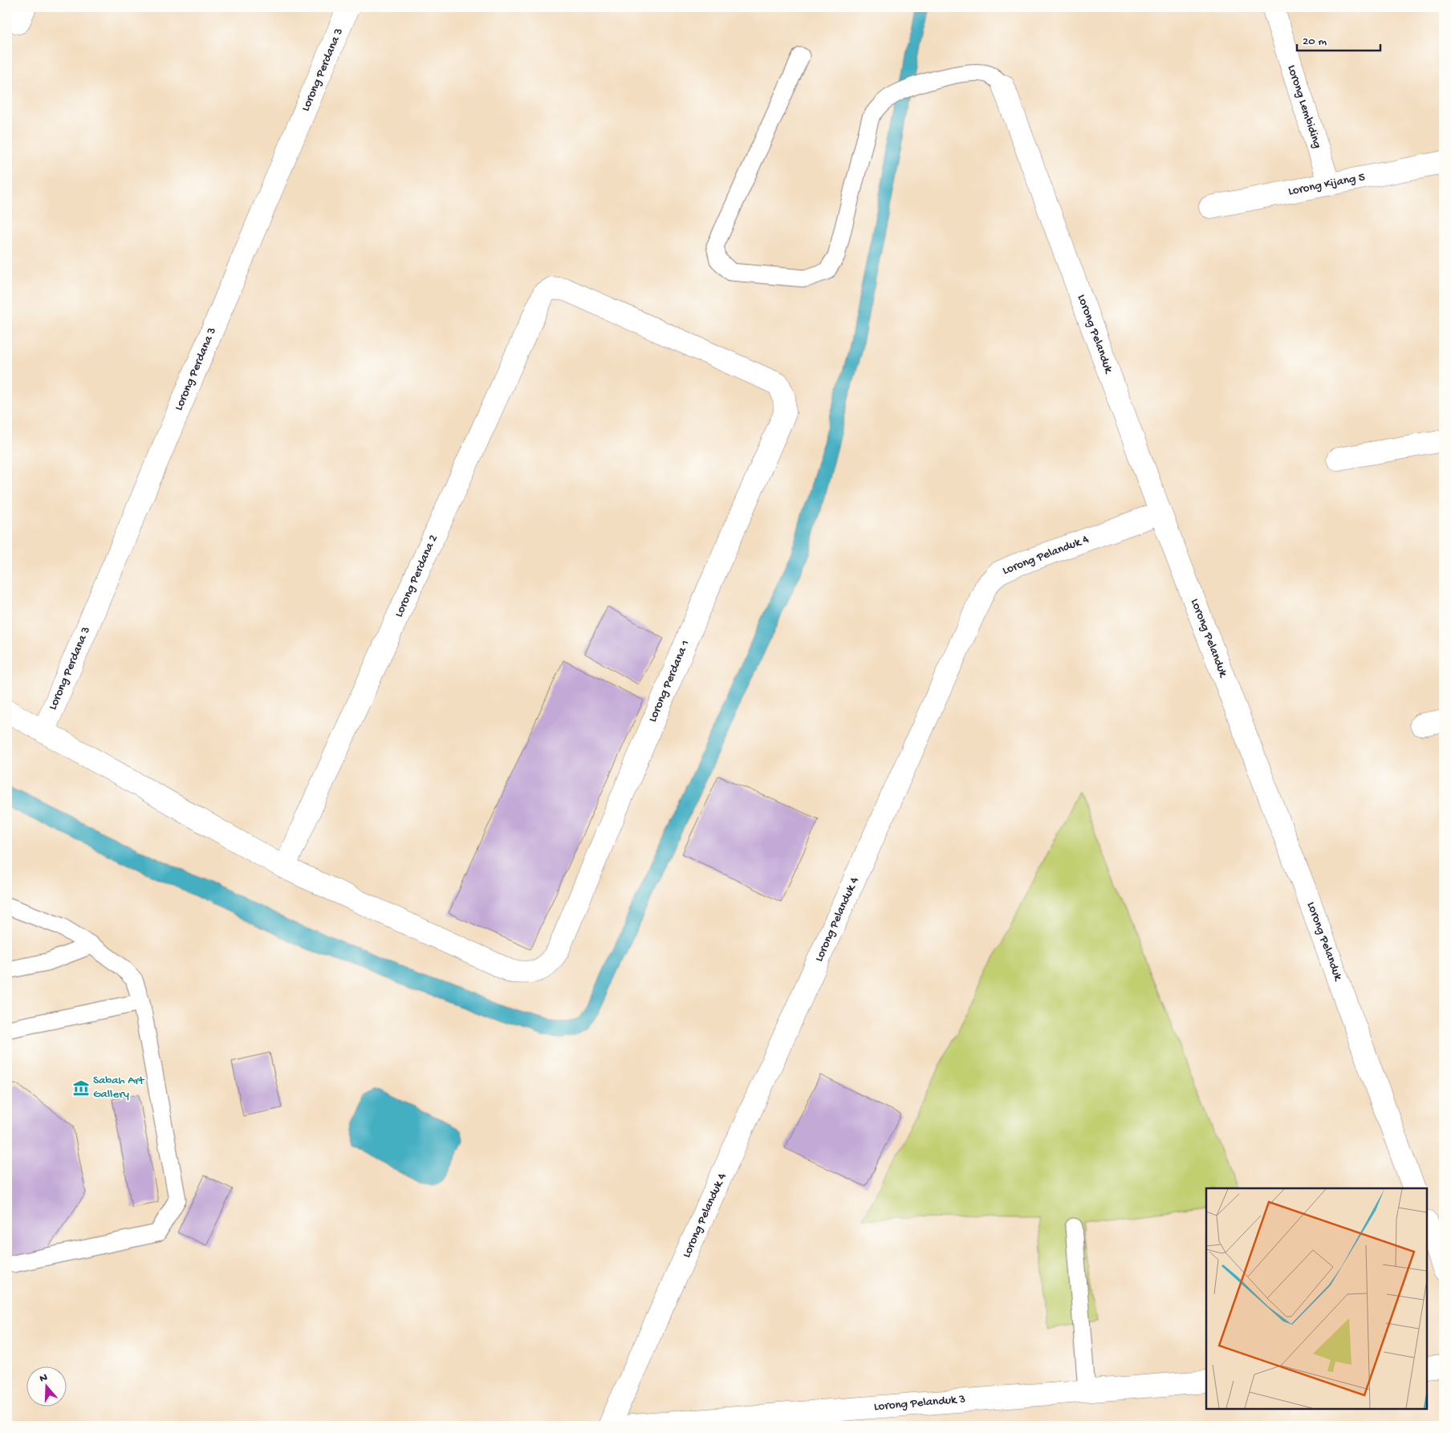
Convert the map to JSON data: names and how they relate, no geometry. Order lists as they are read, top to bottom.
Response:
{
  "streets": {
    "street": [
      "Lorong Perdana 3",
      "Lorong Lembiding",
      "Lorong Kijang 5",
      "Lorong Pelanduk",
      "Lorong Pelanduk 4",
      "Lorong Perdana 2",
      "Lorong Perdana 1",
      "Lorong Pelanduk 3"
    ]
  },
  "crossings": [
    ["Lorong Perdana 3", "Lorong Perdana 1"],
    ["Lorong Lembiding", "Lorong Kijang 5"],
    ["Lorong Pelanduk", "Lorong Pelanduk 4"],
    ["Lorong Pelanduk 4", "Lorong Pelanduk 3"],
    ["Lorong Perdana 2", "Lorong Perdana 1"]
  ],
  "places": {
    "museum": ["Sabah Art Gallery"]
  },
  "scale_bar": "20 m",
  "north": "top"
}
